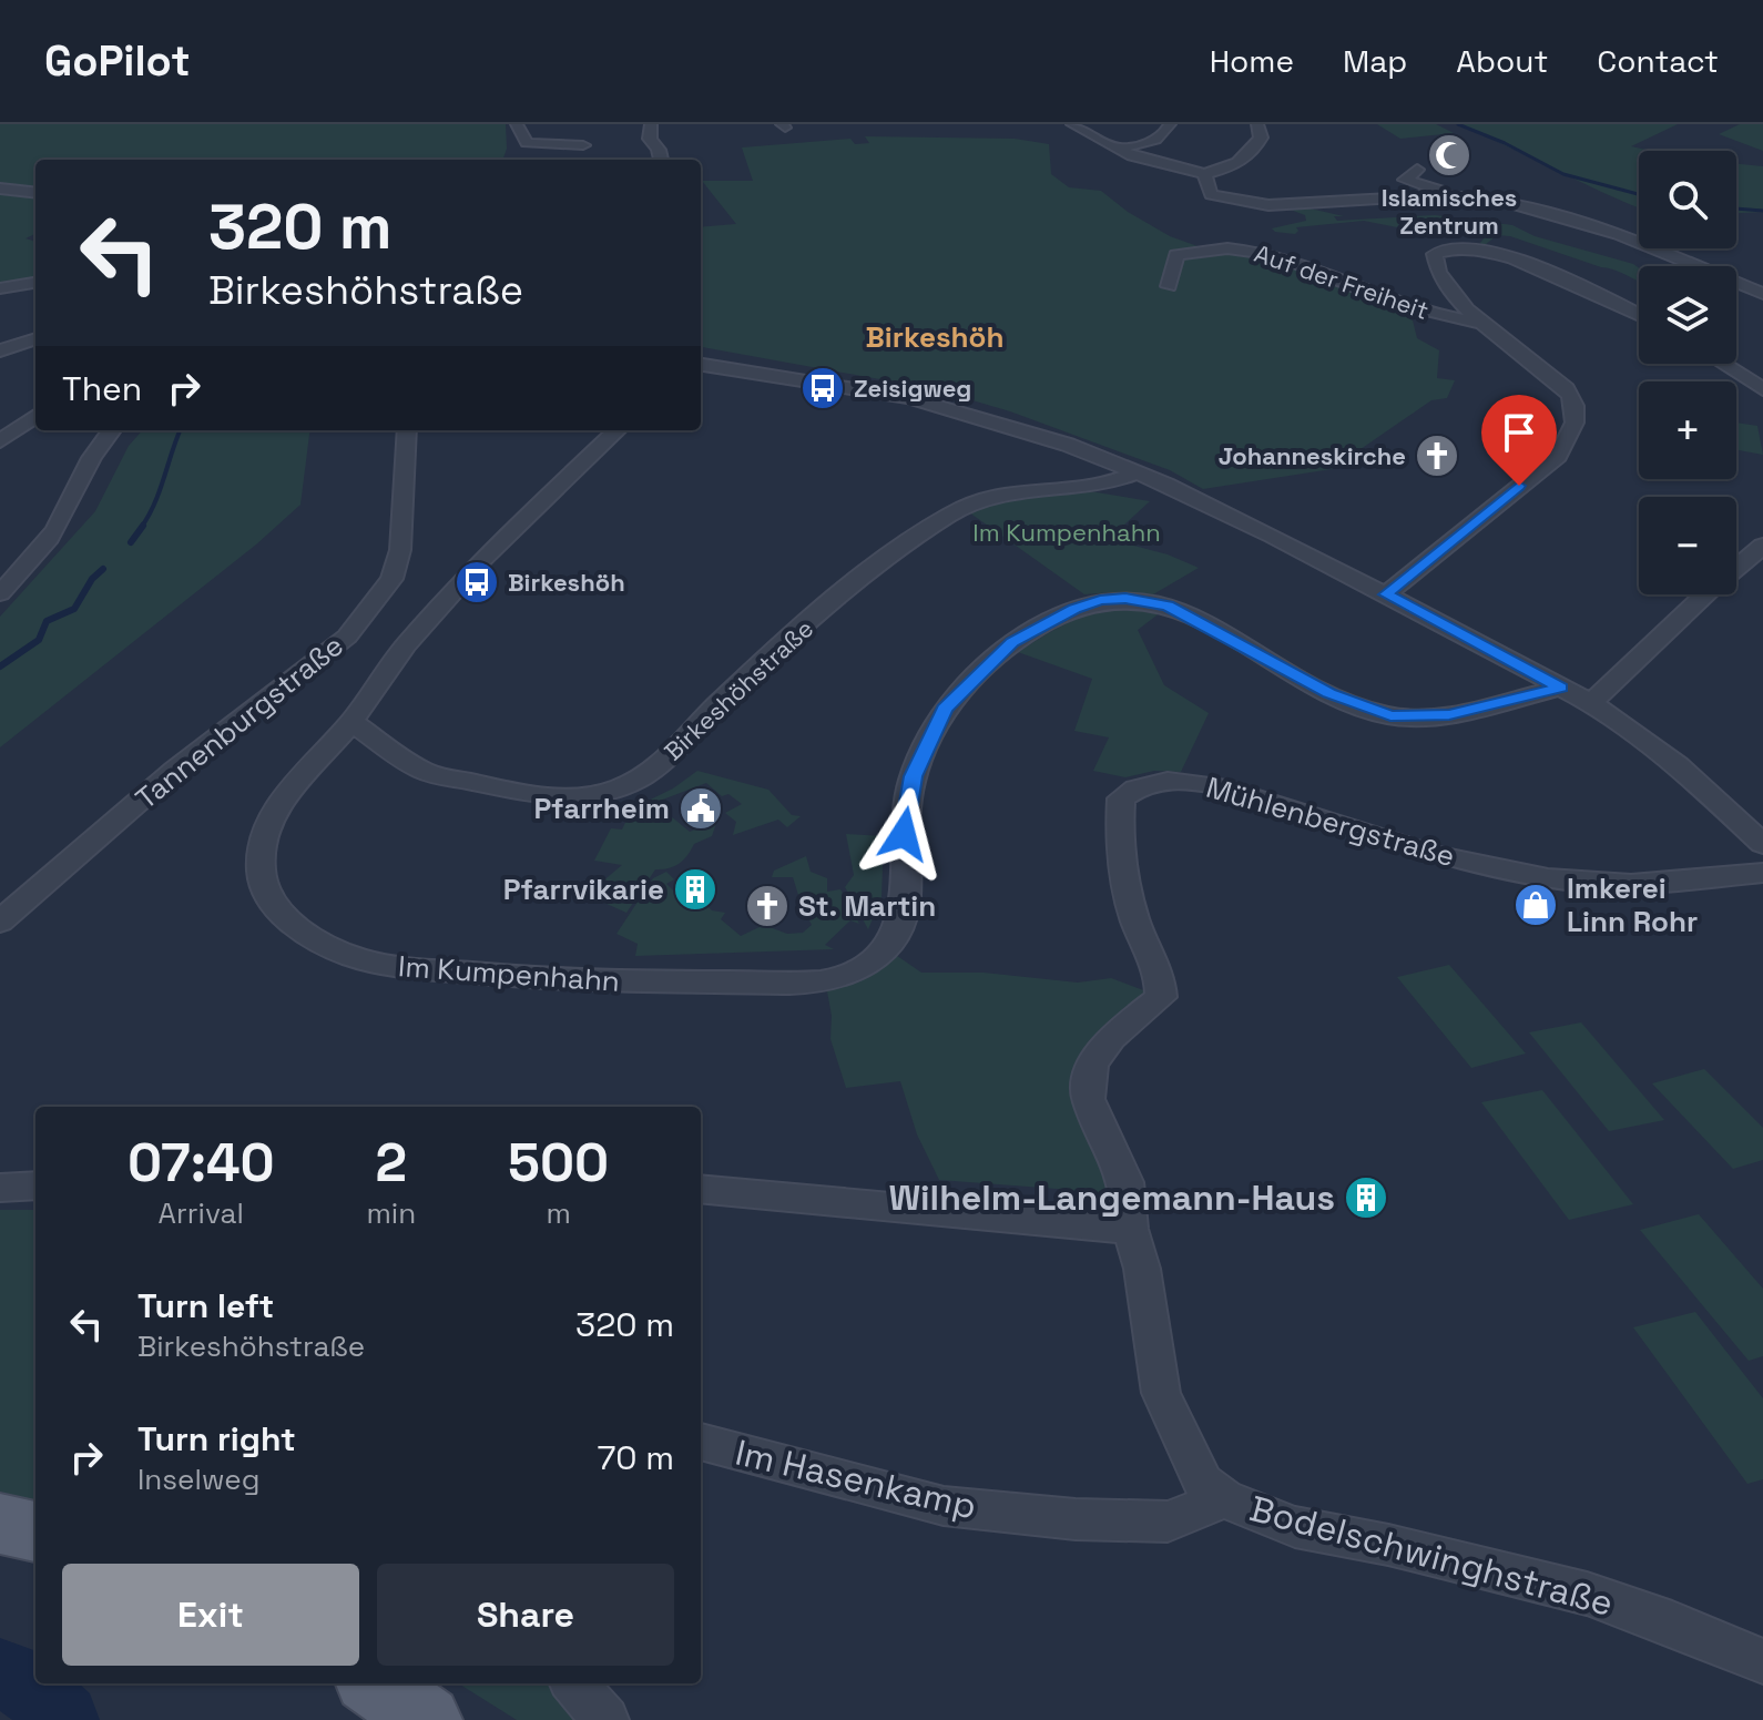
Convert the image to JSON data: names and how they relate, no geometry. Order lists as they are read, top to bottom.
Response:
{
  "streets": {
    "street": [
      "Auf der Freiheit",
      "Birkeshöhstraße",
      "Tannenburgstraße",
      "Mühlenbergstraße",
      "Im Kumpenhahn",
      "Im Hasenkamp",
      "Bodelschwinghstraße"
    ]
  },
  "crossings": [
    ["Birkeshöhstraße", "Im Kumpenhahn"],
    ["Mühlenbergstraße", "Bodelschwinghstraße"],
    ["Im Hasenkamp", "Bodelschwinghstraße"]
  ],
  "districts": ["Birkeshöh"],
  "parks": ["Im Kumpenhahn"],
  "places": {
    "mosque": ["Islamisches Zentrum"],
    "bus stop": ["Zeisigweg", "Birkeshöh"],
    "church": ["Johanneskirche", "St. Martin"],
    "public building": ["Pfarrheim"],
    "building": ["Pfarrvikarie", "Wilhelm-Langemann-Haus"],
    "shop": ["Imkerei Linn Rohr"]
  },
  "page": {
    "header": "GoPilot",
    "nav": [
      "Home",
      "Map",
      "About",
      "Contact"
    ],
    "map_buttons": ["+", "−"],
    "turn": ["320 m", "Birkeshöhstraße"],
    "then": "Then",
    "eta": [
      "07:40",
      "Arrival",
      "2",
      "min",
      "500",
      "m"
    ],
    "list": [
      {
        "name": "Turn left",
        "note": "Birkeshöhstraße",
        "value": "320 m"
      },
      {
        "name": "Turn right",
        "note": "Inselweg",
        "value": "70 m"
      }
    ],
    "buttons": ["Exit", "Share"]
  }
}
